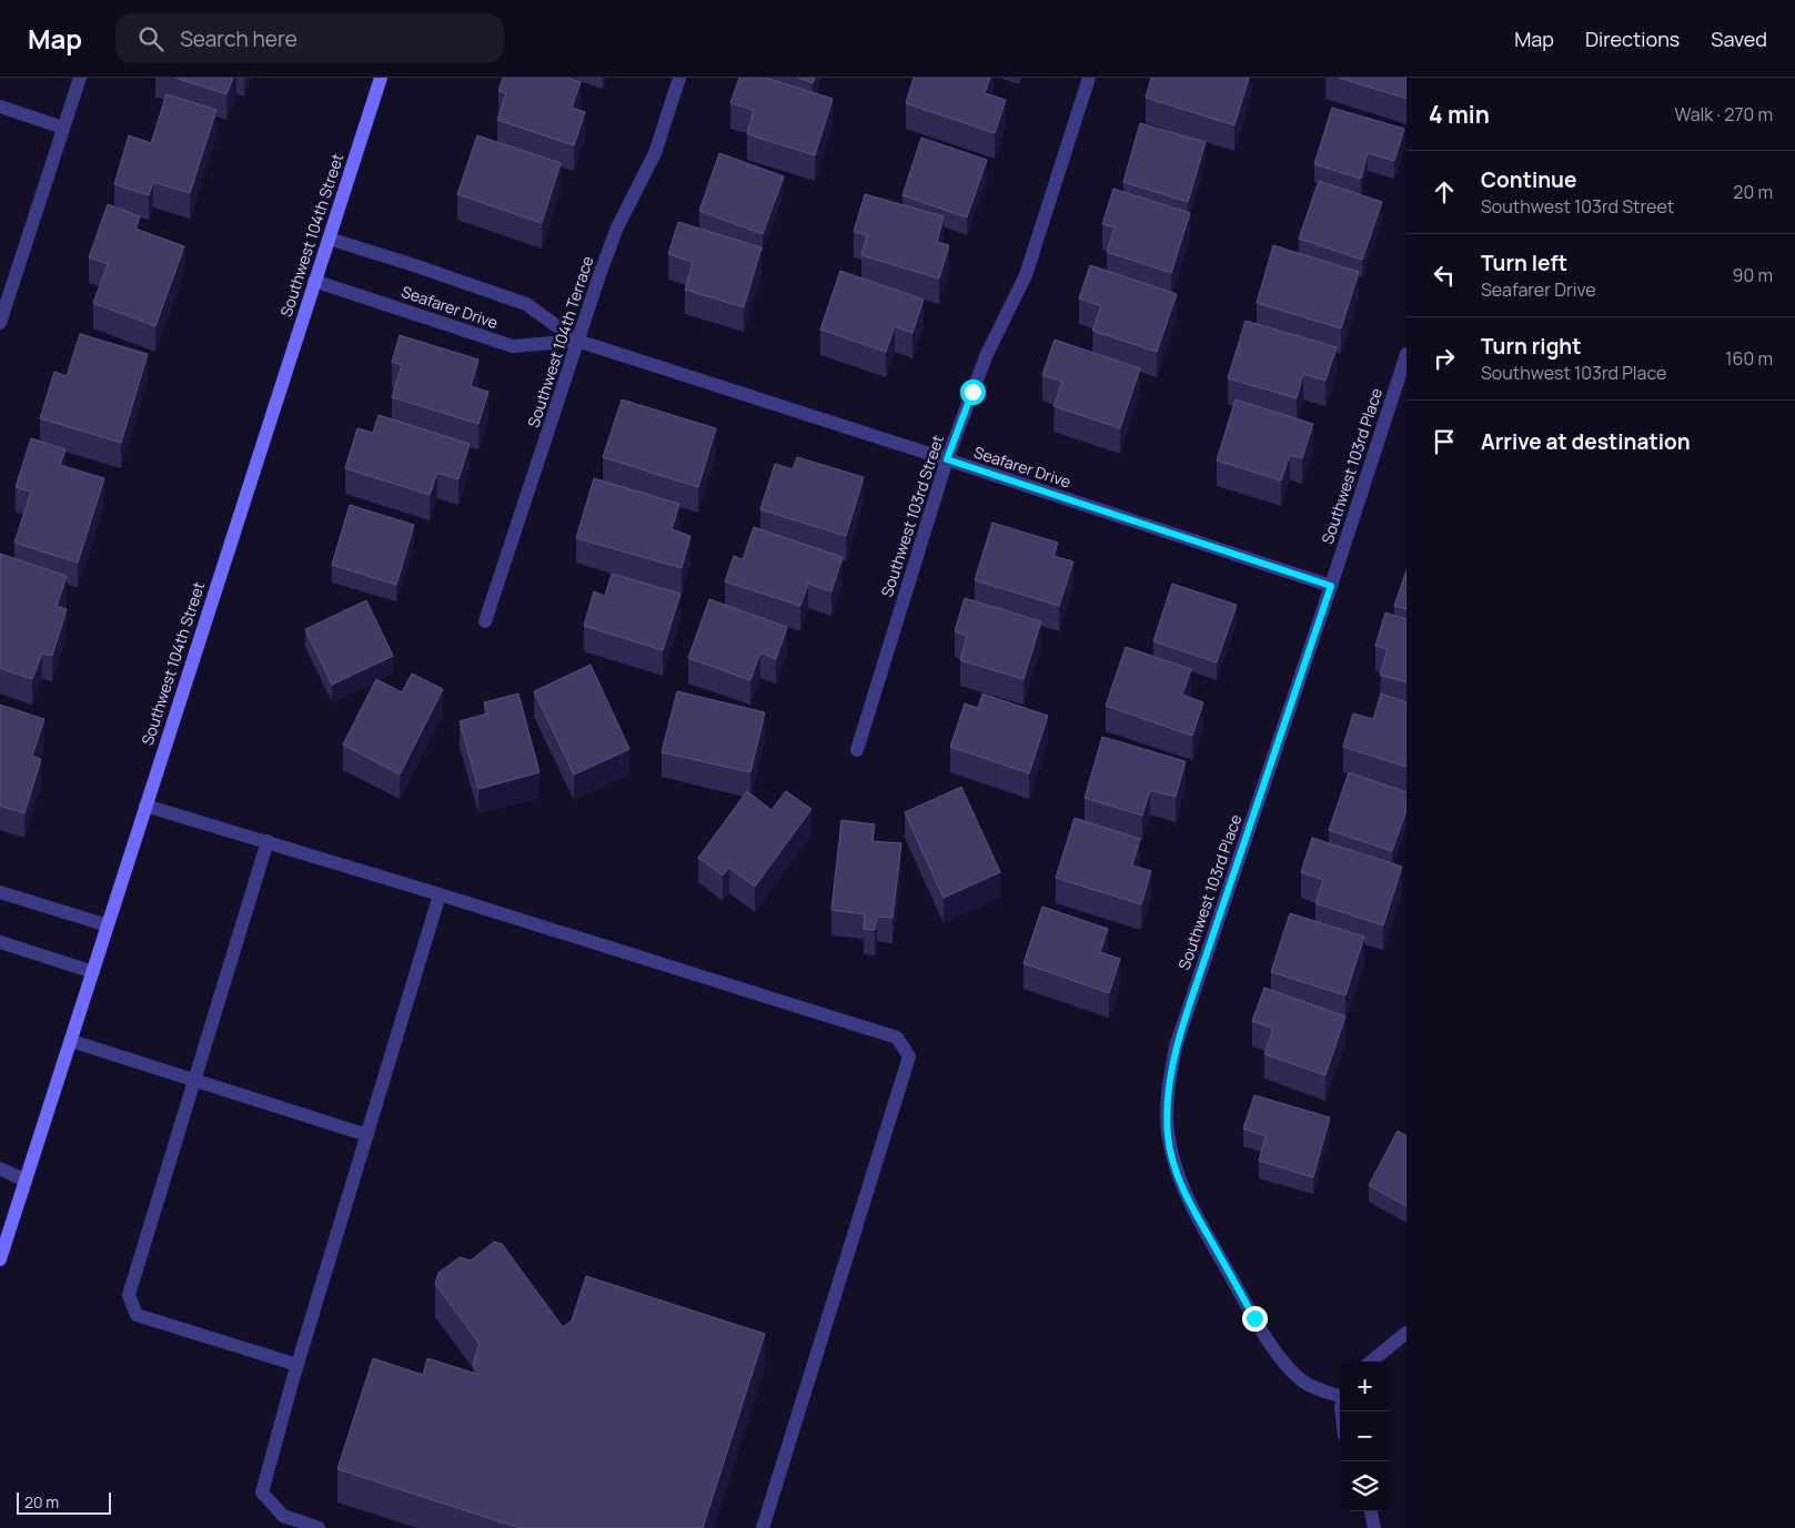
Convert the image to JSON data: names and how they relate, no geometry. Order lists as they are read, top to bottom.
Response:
{
  "streets": {
    "main road": ["Southwest 104th Street"],
    "street": [
      "Seafarer Drive",
      "Southwest 104th Terrace",
      "Southwest 103rd Place",
      "Southwest 103rd Street"
    ]
  },
  "crossings": [
    ["Southwest 104th Street", "Seafarer Drive"],
    ["Seafarer Drive", "Southwest 104th Terrace"],
    ["Seafarer Drive", "Southwest 103rd Place"],
    ["Seafarer Drive", "Southwest 103rd Street"]
  ],
  "scale_bar": "20 m",
  "page": {
    "header": "Map",
    "search": "Search here",
    "nav": ["Map", "Directions", "Saved"],
    "heading": ["4 min", "Walk · 270 m"],
    "list": [
      ["Continue", "Southwest 103rd Street", "20 m"],
      ["Turn left", "Seafarer Drive", "90 m"],
      ["Turn right", "Southwest 103rd Place", "160 m"],
      "Arrive at destination"
    ],
    "map_buttons": ["+", "−"],
    "scale": "20 m"
  }
}
